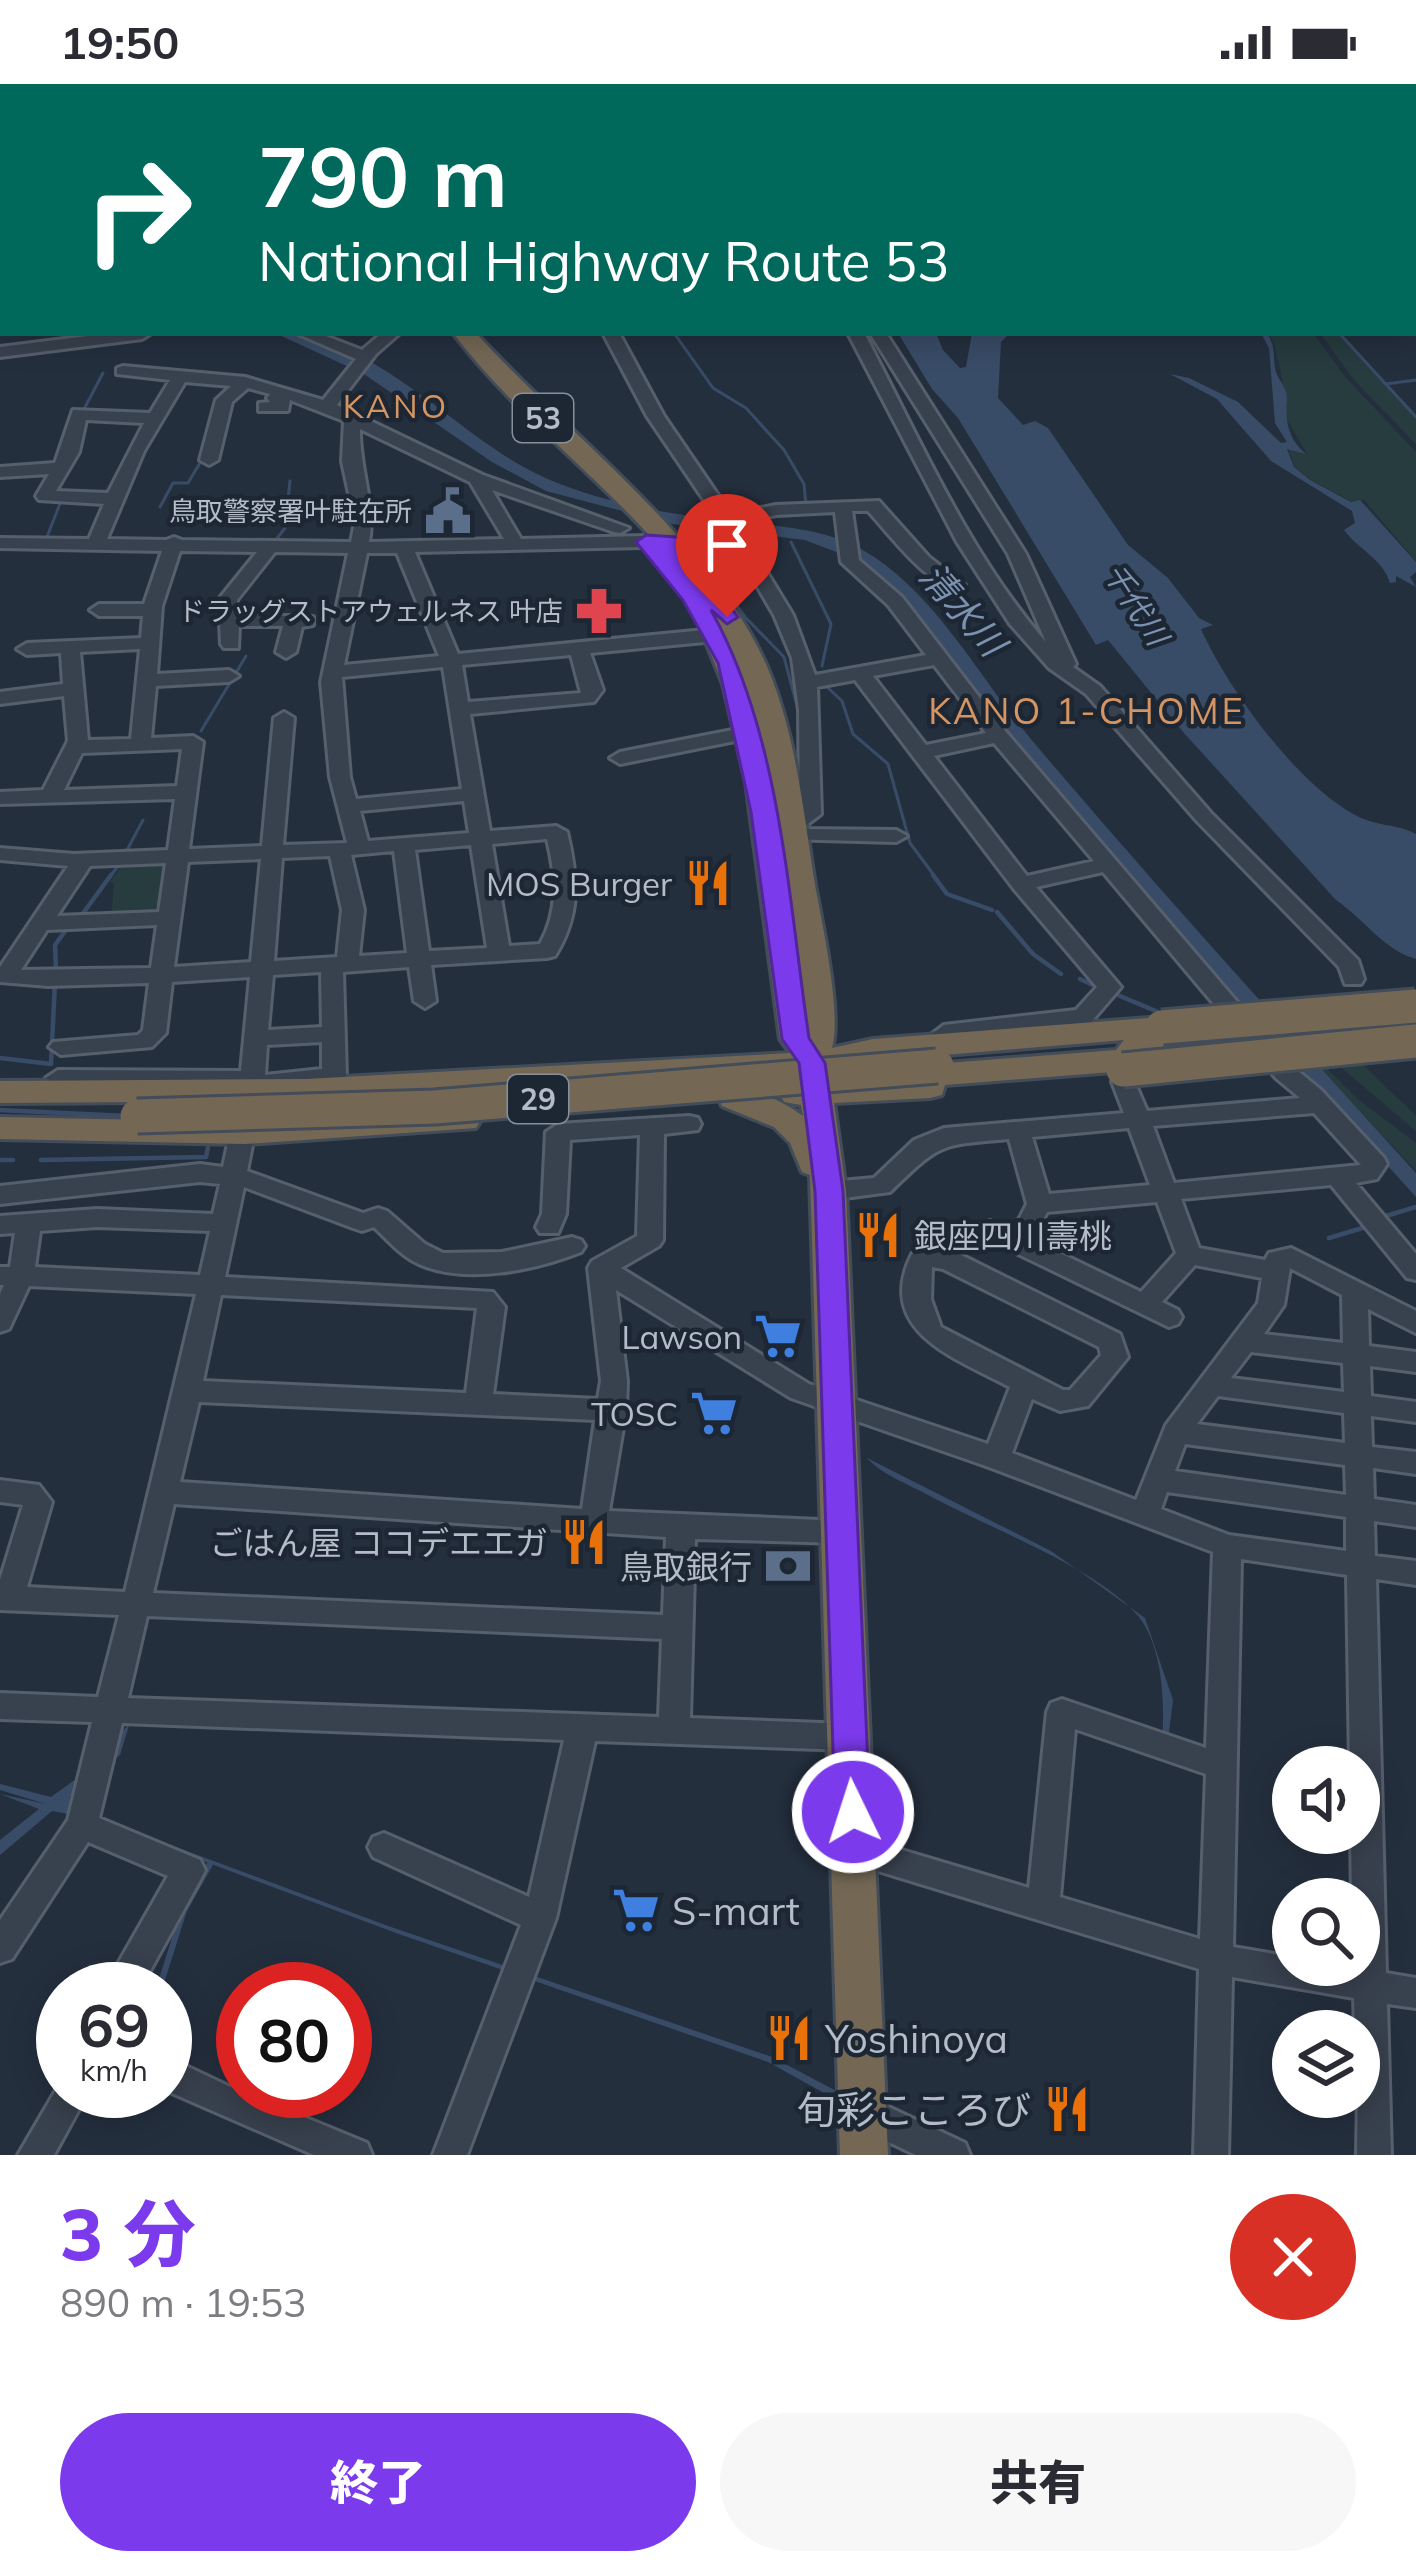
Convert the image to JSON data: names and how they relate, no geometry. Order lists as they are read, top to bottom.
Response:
{
  "streets": {
    "highway": ["53", "29"]
  },
  "crossings": [
    ["53", "29"]
  ],
  "districts": ["KANO", "KANO 1-CHOME"],
  "water": ["千代川", "清水川"],
  "places": {
    "public building": ["鳥取警察署叶駐在所"],
    "pharmacy": ["ドラッグストアウェルネス 叶店"],
    "restaurant": [
      "MOS Burger",
      "銀座四川壽桃",
      "ごはん屋 ココデエエガ",
      "Yoshinoya",
      "旬彩こころび"
    ],
    "supermarket": ["Lawson", "TOSC", "S-mart"],
    "bank": ["鳥取銀行"]
  },
  "page": {
    "status": "19:50",
    "turn": ["790 m", "National Highway Route 53"],
    "speed": "69 km/h",
    "limit": "80",
    "heading": ["3 分", "890 m · 19:53"],
    "buttons": ["終了", "共有"]
  }
}
